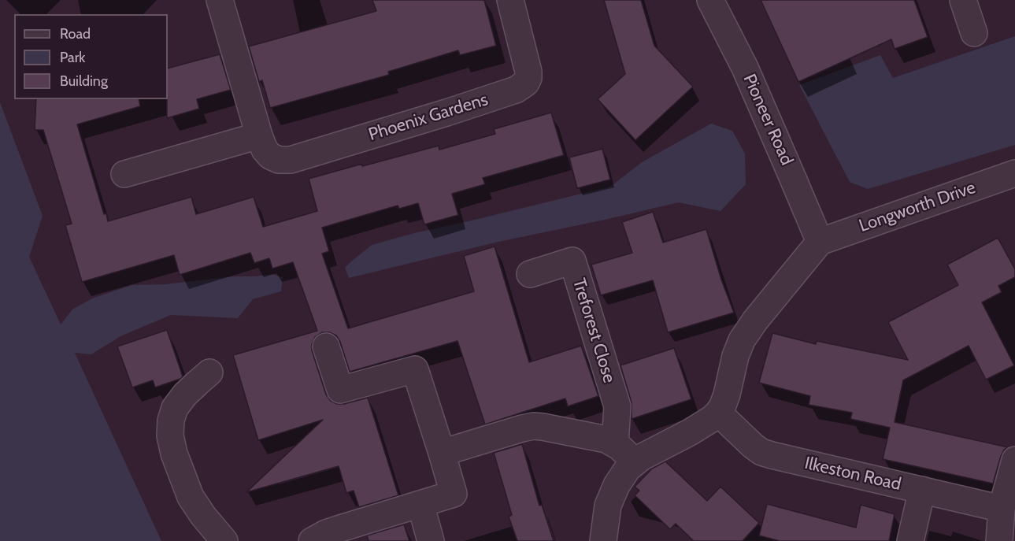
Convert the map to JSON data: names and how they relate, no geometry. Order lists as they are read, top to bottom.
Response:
{
  "streets": {
    "street": [
      "Phoenix Gardens",
      "Pioneer Road",
      "Longworth Drive",
      "Treforest Close",
      "Ilkeston Road"
    ]
  },
  "crossings": [
    ["Pioneer Road", "Longworth Drive"]
  ],
  "legend": ["Road", "Park", "Building"]
}
